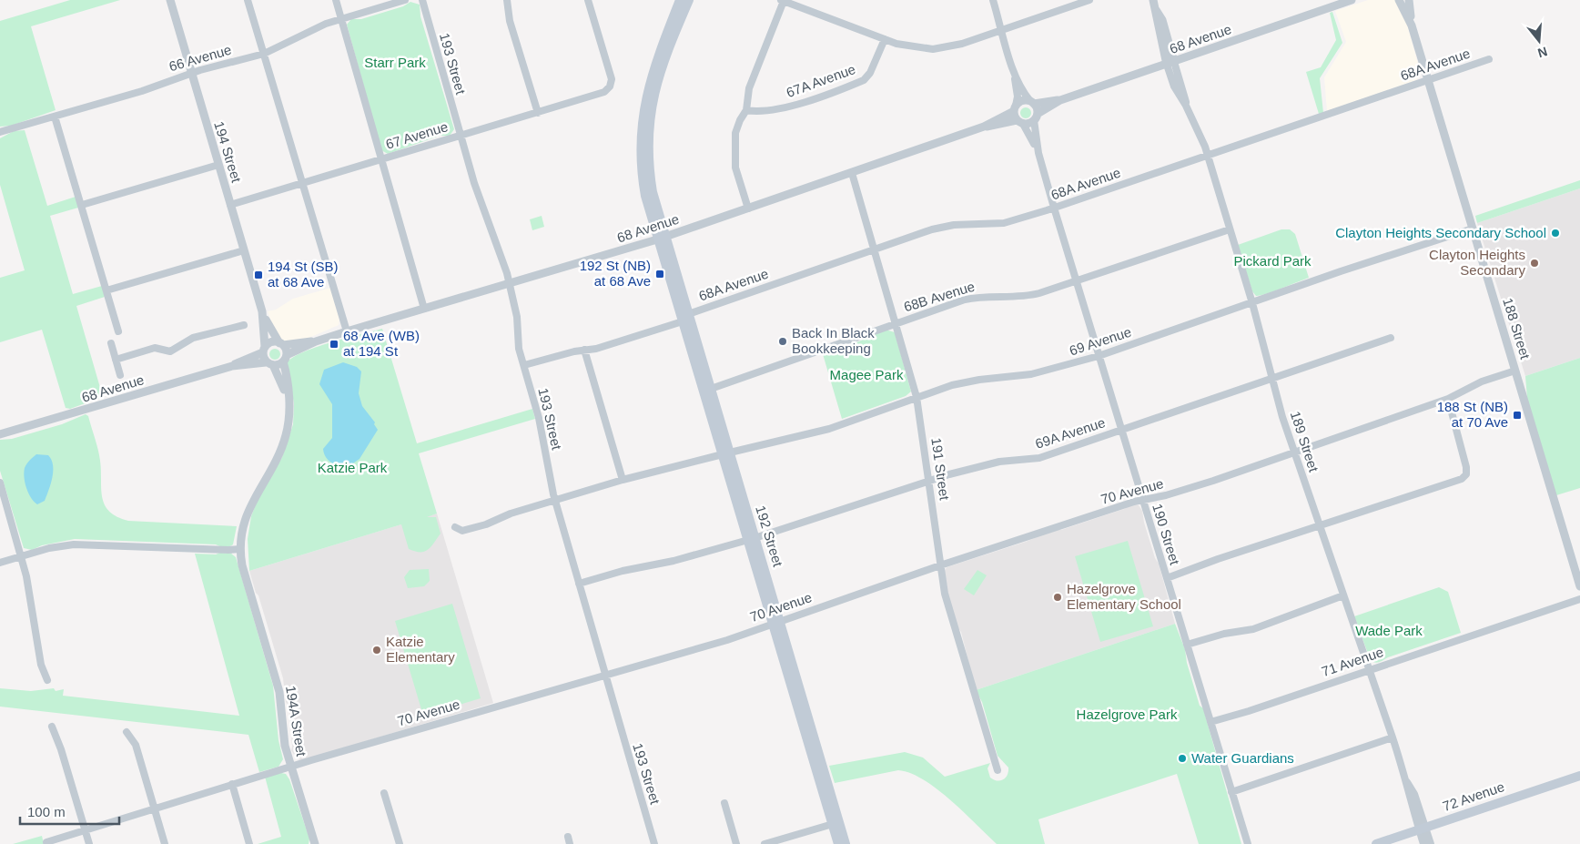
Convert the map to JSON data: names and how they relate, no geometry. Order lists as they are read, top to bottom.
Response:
{
  "streets": {
    "main road": ["192 Street", "72 Avenue"],
    "street": [
      "68 Avenue",
      "66 Avenue",
      "193 Street",
      "68A Avenue",
      "67A Avenue",
      "67 Avenue",
      "194 Street",
      "68B Avenue",
      "188 Street",
      "69 Avenue",
      "69A Avenue",
      "189 Street",
      "191 Street",
      "70 Avenue",
      "190 Street",
      "71 Avenue",
      "194A Street"
    ]
  },
  "crossings": [
    ["68 Avenue", "193 Street"],
    ["68 Avenue", "194 Street"],
    ["68 Avenue", "189 Street"],
    ["68 Avenue", "191 Street"],
    ["68 Avenue", "190 Street"],
    ["68 Avenue", "192 Street"],
    ["66 Avenue", "194 Street"],
    ["193 Street", "68A Avenue"],
    ["193 Street", "67 Avenue"],
    ["193 Street", "69 Avenue"],
    ["193 Street", "69A Avenue"],
    ["193 Street", "70 Avenue"],
    ["68A Avenue", "188 Street"],
    ["68A Avenue", "189 Street"],
    ["68A Avenue", "191 Street"],
    ["68A Avenue", "190 Street"],
    ["68A Avenue", "192 Street"],
    ["67 Avenue", "194 Street"],
    ["68B Avenue", "189 Street"],
    ["68B Avenue", "191 Street"],
    ["68B Avenue", "190 Street"],
    ["68B Avenue", "192 Street"],
    ["188 Street", "69 Avenue"],
    ["188 Street", "70 Avenue"],
    ["69 Avenue", "189 Street"],
    ["69 Avenue", "191 Street"],
    ["69 Avenue", "190 Street"],
    ["69 Avenue", "192 Street"],
    ["69A Avenue", "189 Street"],
    ["69A Avenue", "191 Street"],
    ["69A Avenue", "190 Street"],
    ["69A Avenue", "192 Street"],
    ["189 Street", "70 Avenue"],
    ["189 Street", "71 Avenue"],
    ["189 Street", "72 Avenue"],
    ["191 Street", "70 Avenue"],
    ["70 Avenue", "190 Street"],
    ["70 Avenue", "192 Street"],
    ["70 Avenue", "194A Street"],
    ["190 Street", "71 Avenue"]
  ],
  "parks": [
    "Starr Park",
    "Pickard Park",
    "Magee Park",
    "Katzie Park",
    "Wade Park",
    "Hazelgrove Park"
  ],
  "places": {
    "other": [
      "Clayton Heights Secondary School",
      "Clayton Heights Secondary",
      "Back In Black Bookkeeping",
      "Hazelgrove Elementary School",
      "Katzie Elementary",
      "Water Guardians"
    ],
    "transit": [
      "192 St (NB) at 68 Ave",
      "194 St (SB) at 68 Ave",
      "68 Ave (WB) at 194 St",
      "188 St (NB) at 70 Ave"
    ]
  },
  "scale_bar": "100 m",
  "north": "bottom"
}
